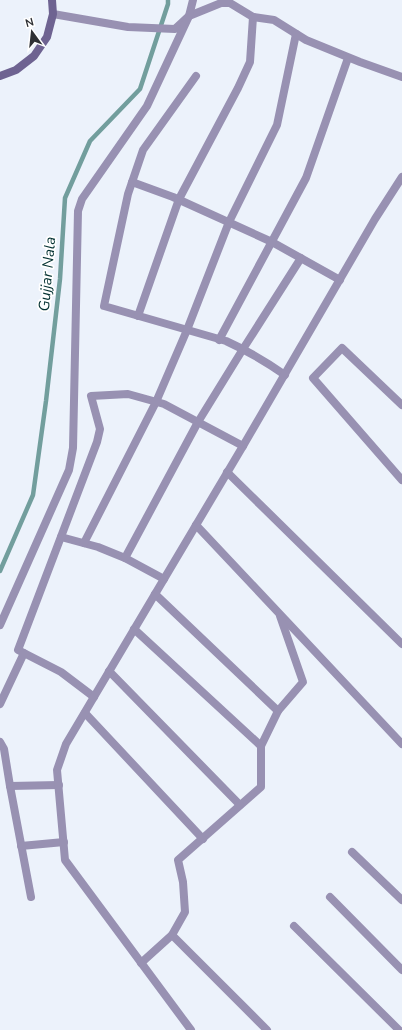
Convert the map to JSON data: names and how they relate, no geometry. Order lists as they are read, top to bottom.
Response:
{
  "water": ["Gujjar Nala"],
  "north": "top"
}
